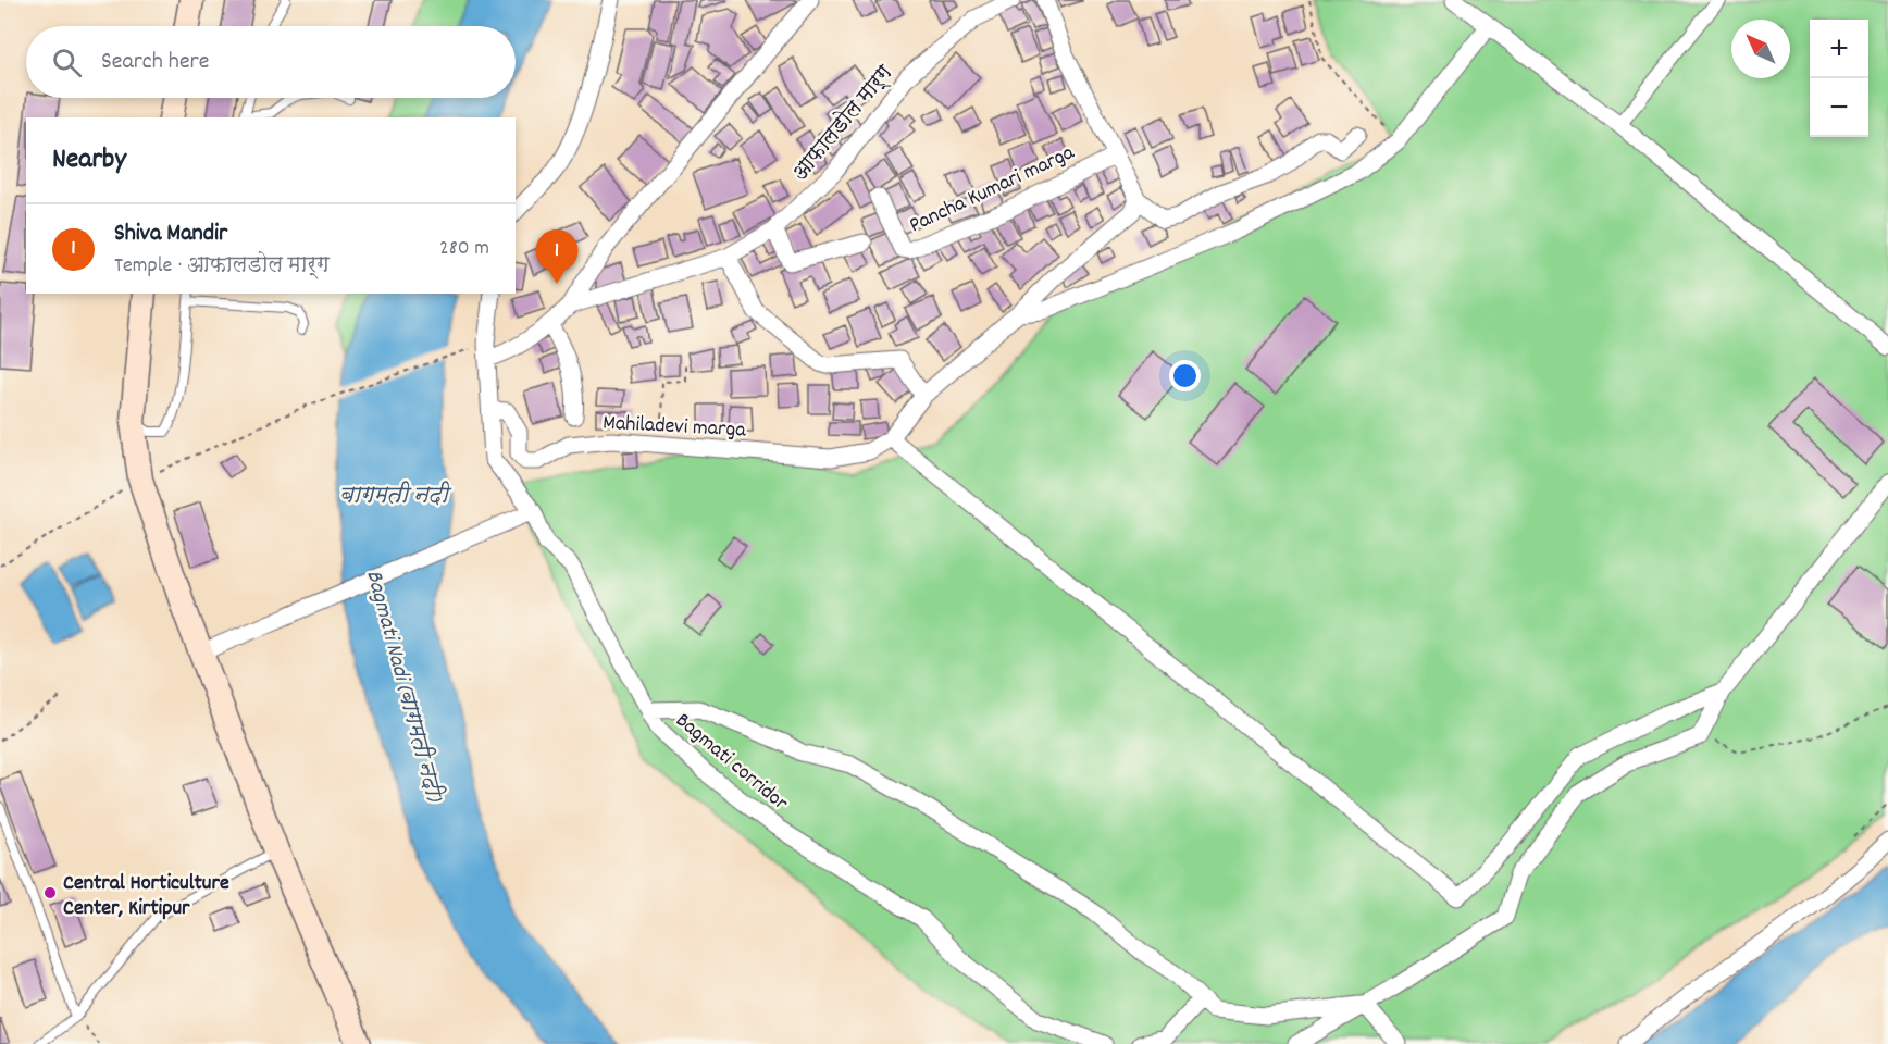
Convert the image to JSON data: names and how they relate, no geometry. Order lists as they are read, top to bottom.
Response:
{
  "streets": {
    "street": [
      "आफालडोल मार्ग",
      "Pancha Kumari marga",
      "Mahiladevi marga",
      "Bagmati corridor"
    ]
  },
  "crossings": [
    ["आफालडोल मार्ग", "Bagmati corridor"],
    ["Mahiladevi marga", "Bagmati corridor"]
  ],
  "water": ["बागमती नदी", "Bagmati Nadi (बागमती नदी)"],
  "places": ["Central Horticulture Center, Kirtipur"],
  "north": "top left",
  "page": {
    "map_buttons": ["+", "−"],
    "search": "Search here",
    "heading": "Nearby",
    "list": [
      {
        "mark": "1",
        "name": "Shiva Mandir",
        "note": "Temple · आफालडोल मार्ग",
        "value": "280 m"
      }
    ],
    "pins": "1"
  }
}
